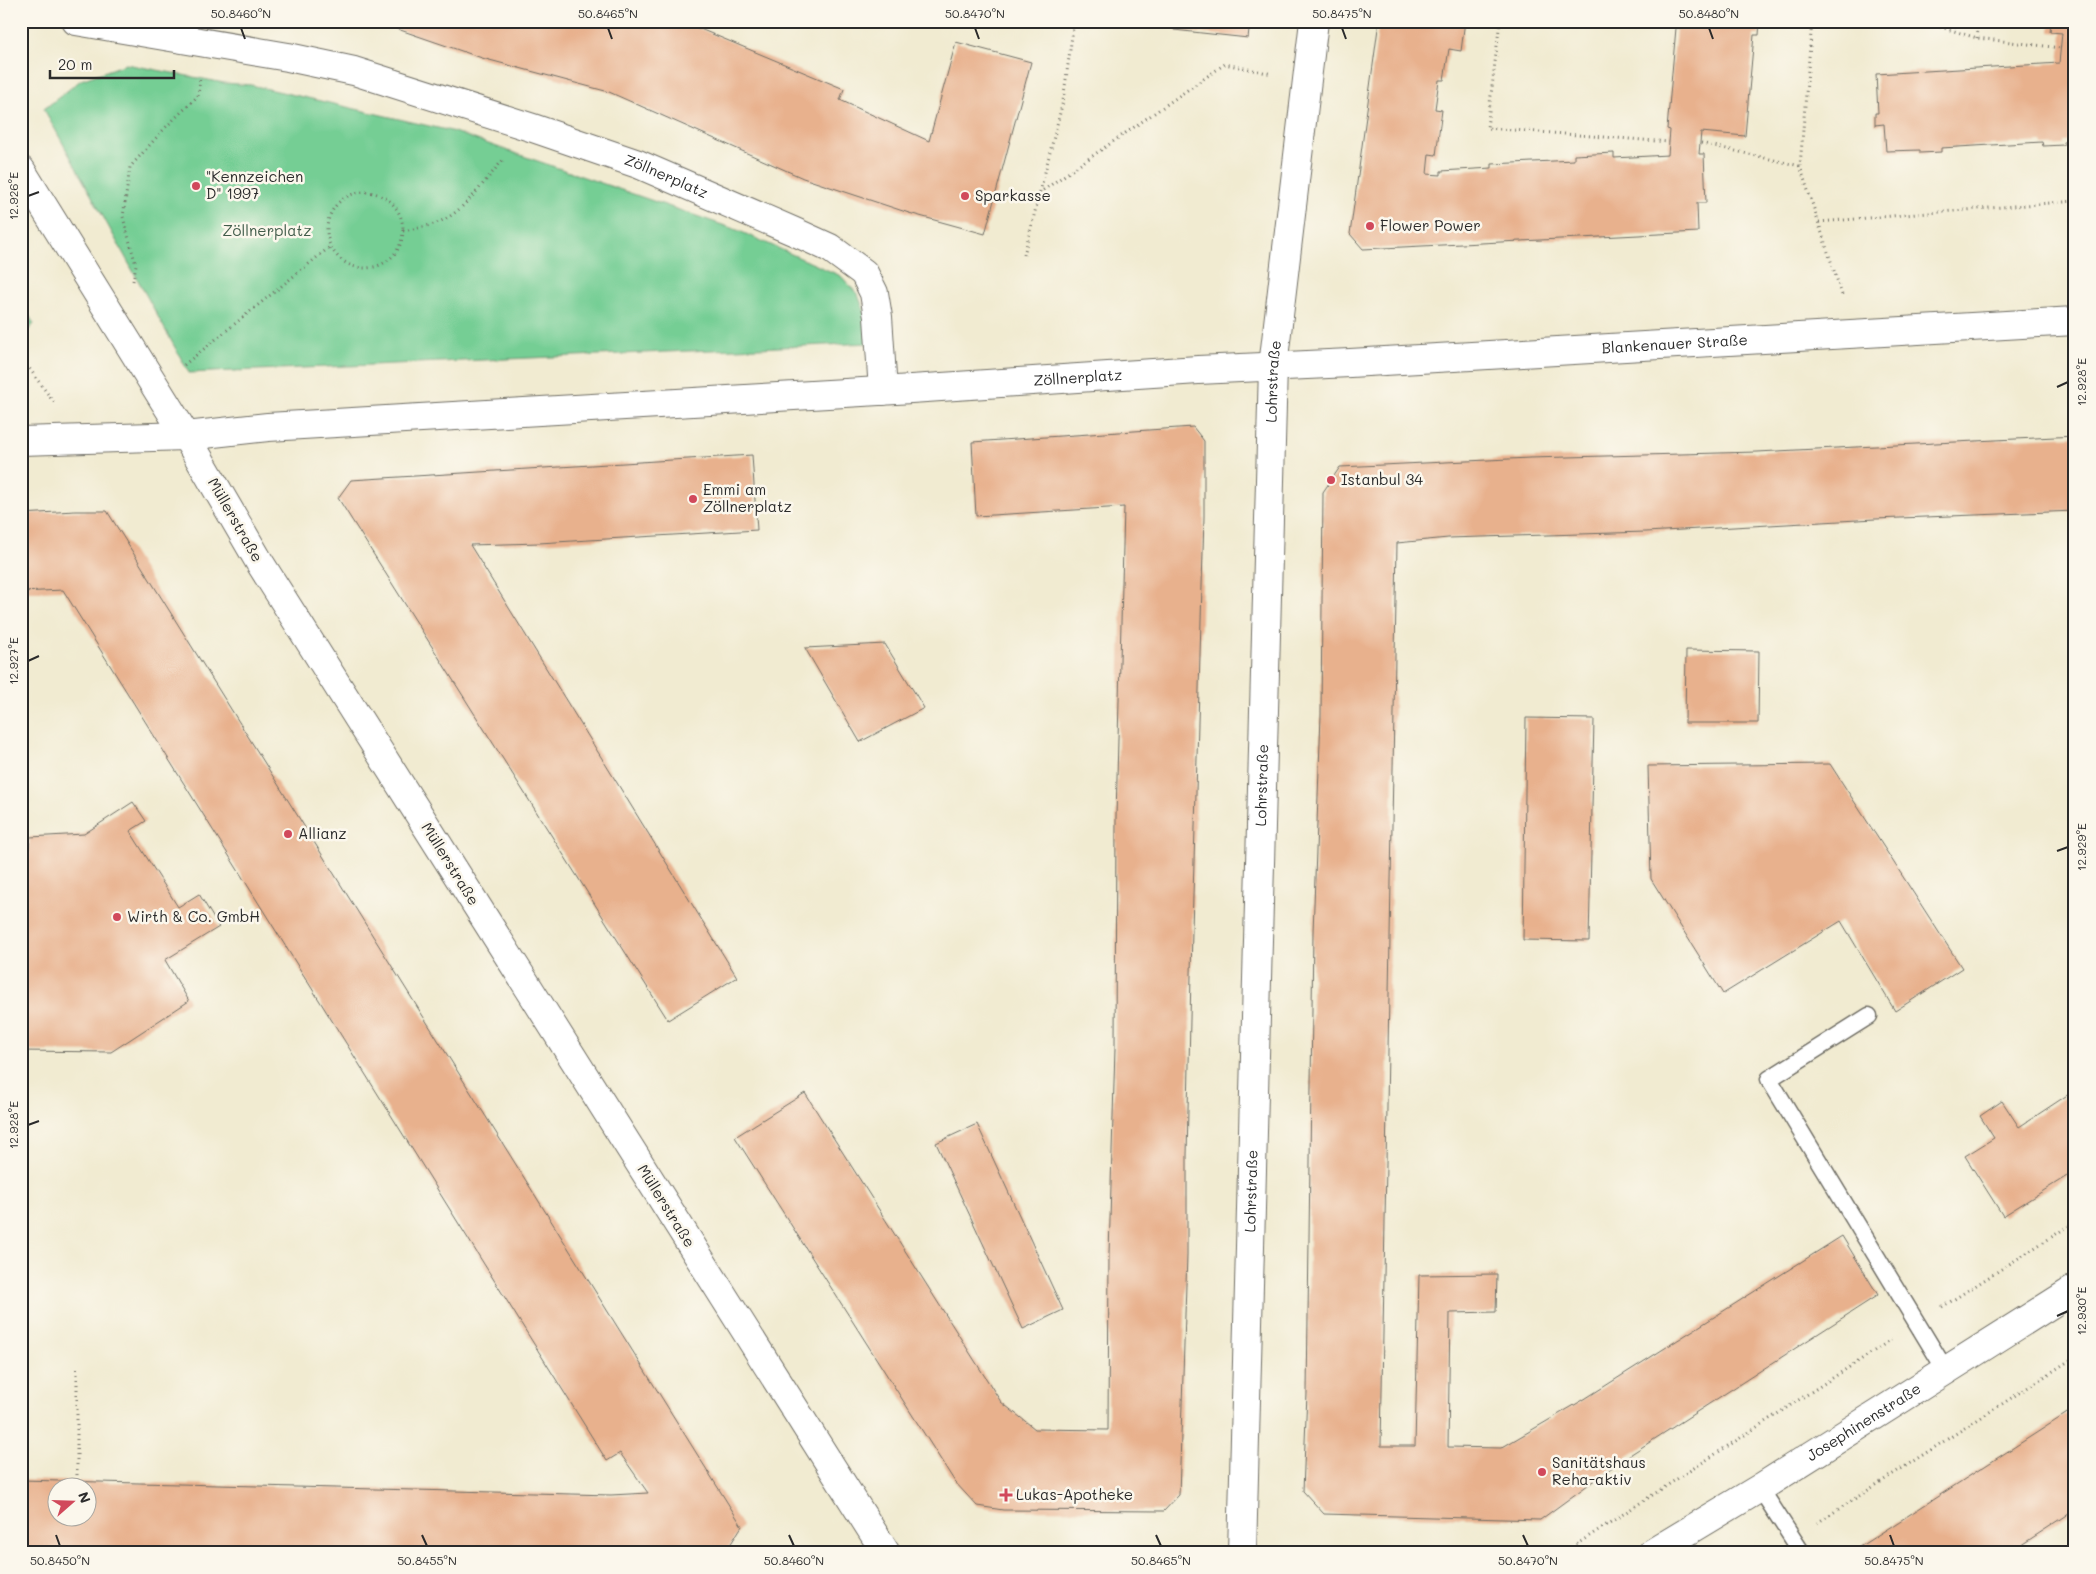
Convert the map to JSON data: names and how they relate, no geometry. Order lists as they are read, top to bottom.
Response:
{
  "streets": {
    "main road": [
      "Zöllnerplatz",
      "Blankenauer Straße",
      "Lohrstraße",
      "Müllerstraße",
      "Josephinenstraße"
    ]
  },
  "crossings": [
    ["Zöllnerplatz", "Blankenauer Straße"],
    ["Zöllnerplatz", "Lohrstraße"],
    ["Zöllnerplatz", "Müllerstraße"],
    ["Blankenauer Straße", "Lohrstraße"]
  ],
  "parks": ["Zöllnerplatz"],
  "places": {
    "other": [
      "\"Kennzeichen D\" 1997",
      "Sparkasse",
      "Flower Power",
      "Istanbul 34",
      "Emmi am Zöllnerplatz",
      "Allianz",
      "Wirth & Co. GmbH",
      "Sanitätshaus Reha-aktiv"
    ],
    "health": ["Lukas-Apotheke"]
  },
  "scale_bar": "20 m",
  "north": "right",
  "coordinates": [
    "50.8460°N",
    "50.8465°N",
    "50.8470°N",
    "50.8475°N",
    "50.8480°N",
    "12.926°E",
    "12.928°E",
    "12.927°E",
    "12.929°E",
    "12.930°E",
    "50.8450°N",
    "50.8455°N"
  ]
}
